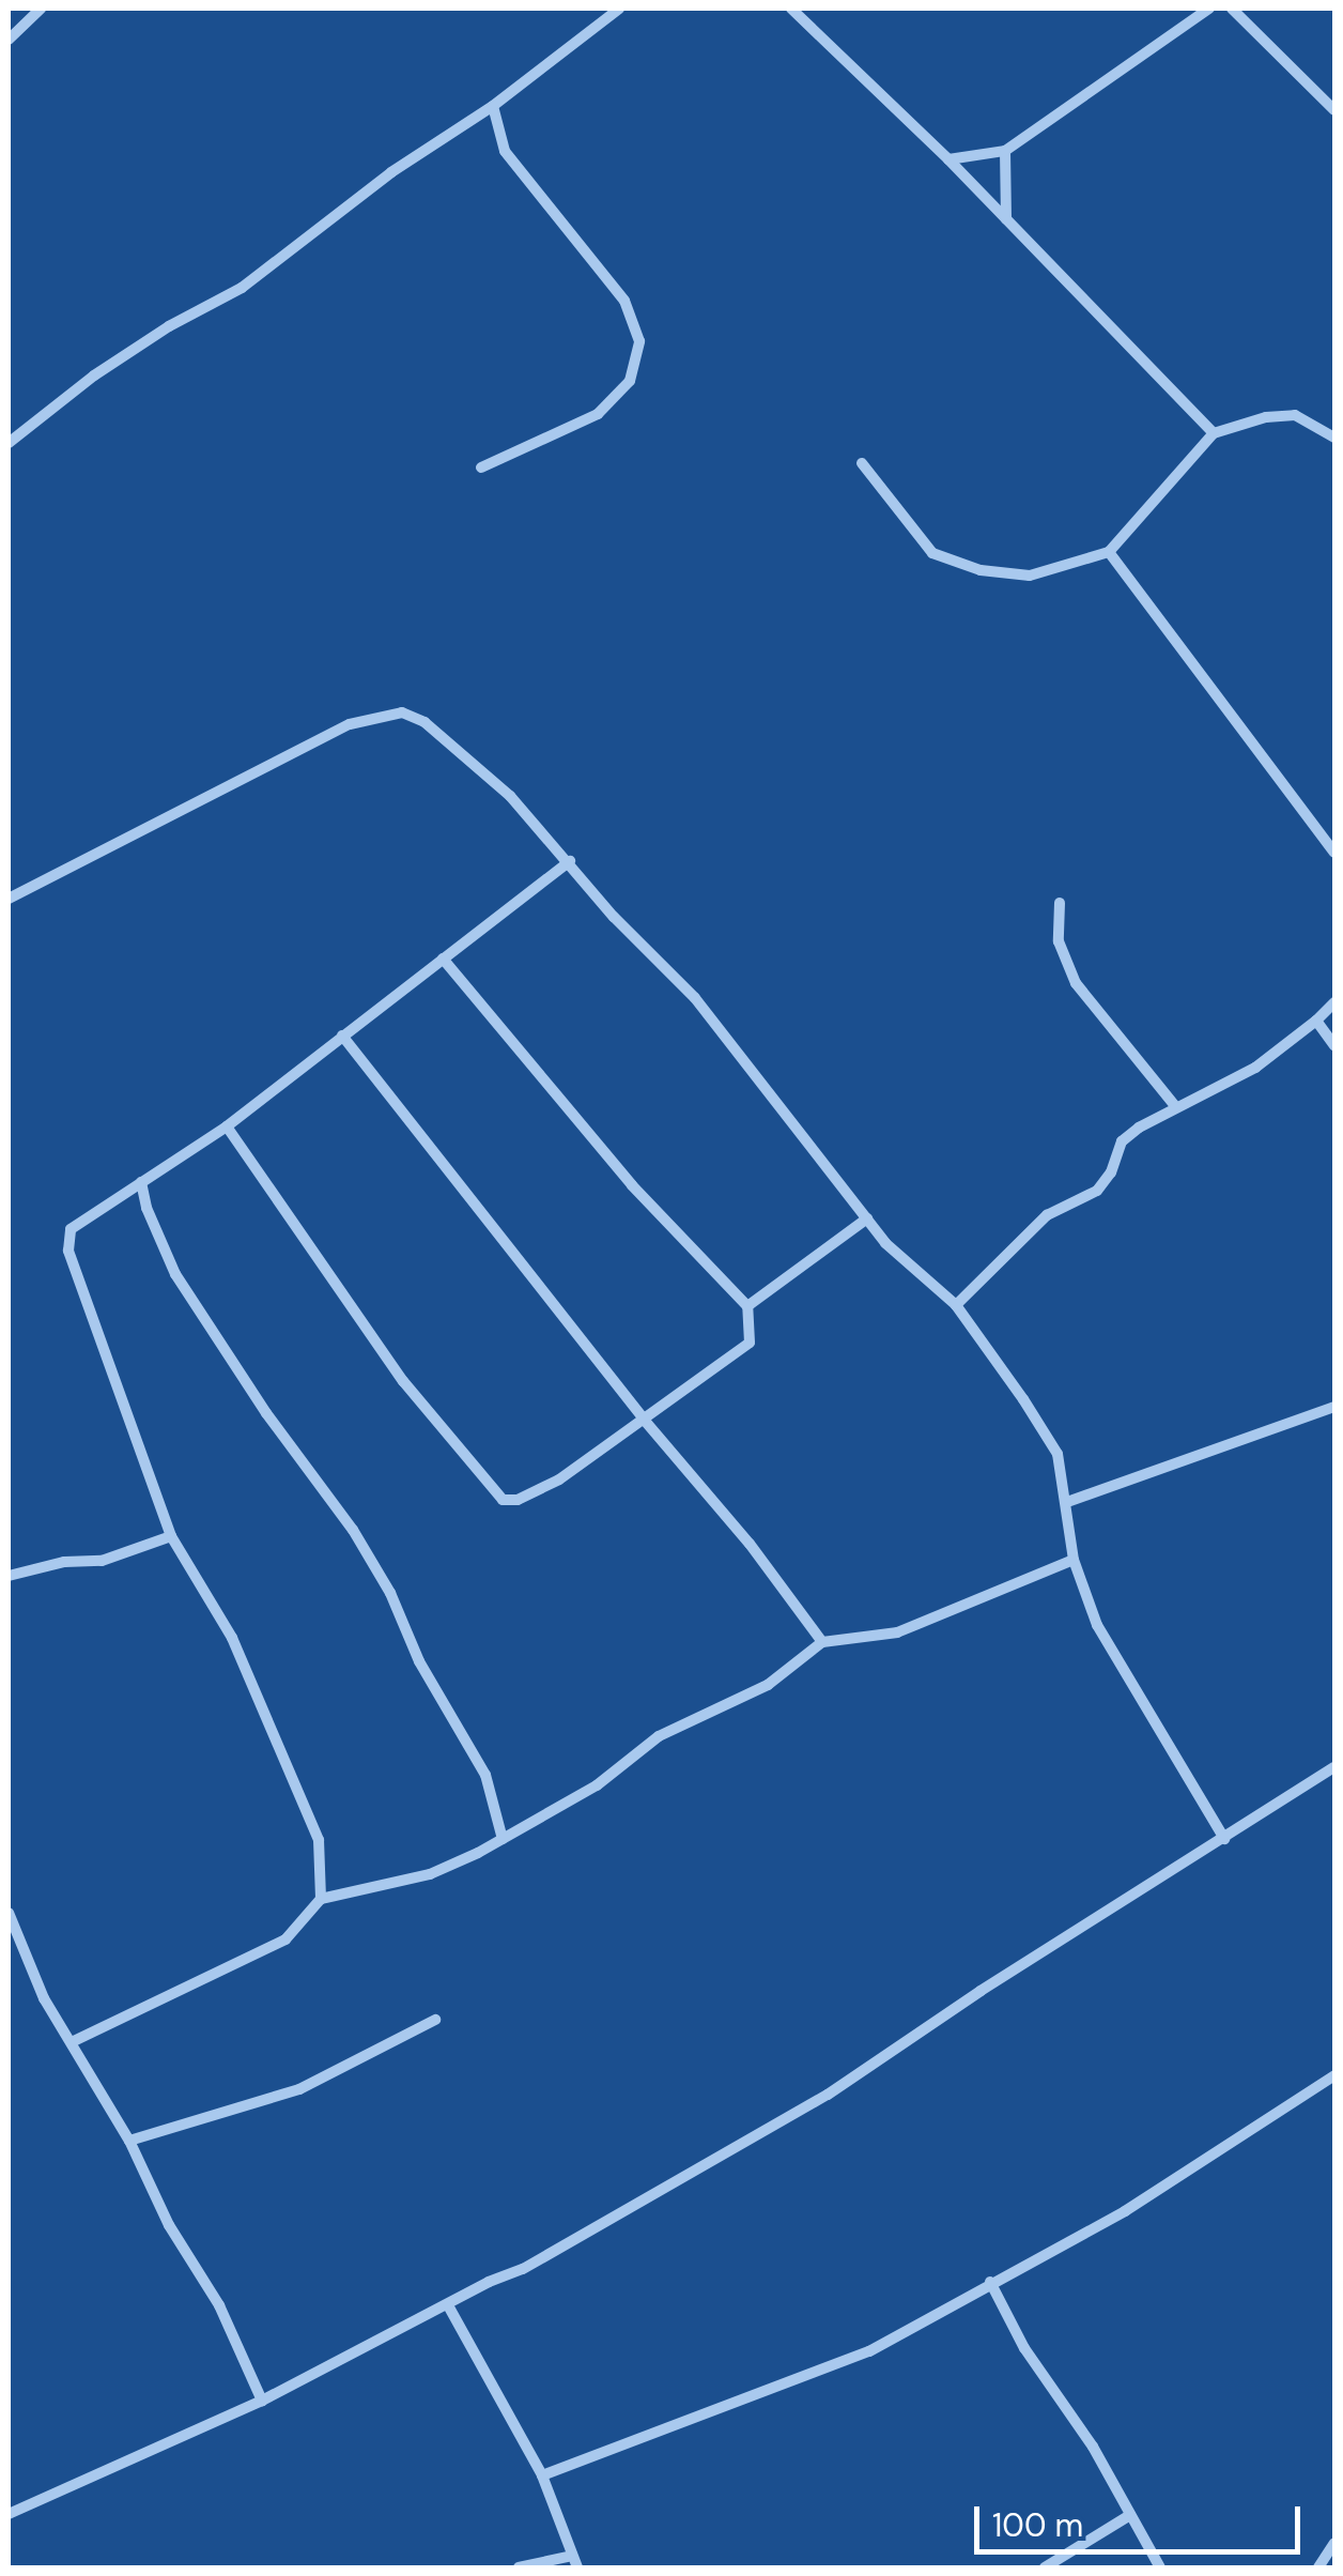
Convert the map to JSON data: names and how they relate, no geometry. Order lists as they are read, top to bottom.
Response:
{
  "scale_bar": "100 m"
}
